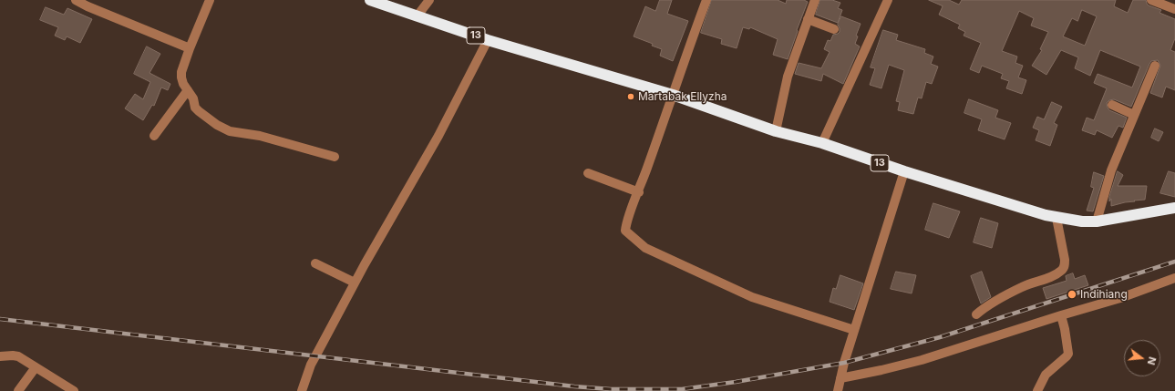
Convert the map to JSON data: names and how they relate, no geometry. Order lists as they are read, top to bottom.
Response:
{
  "streets": {
    "highway": ["13"]
  },
  "places": ["Martabak Ellyzha", "Indihiang"],
  "north": "right"
}
